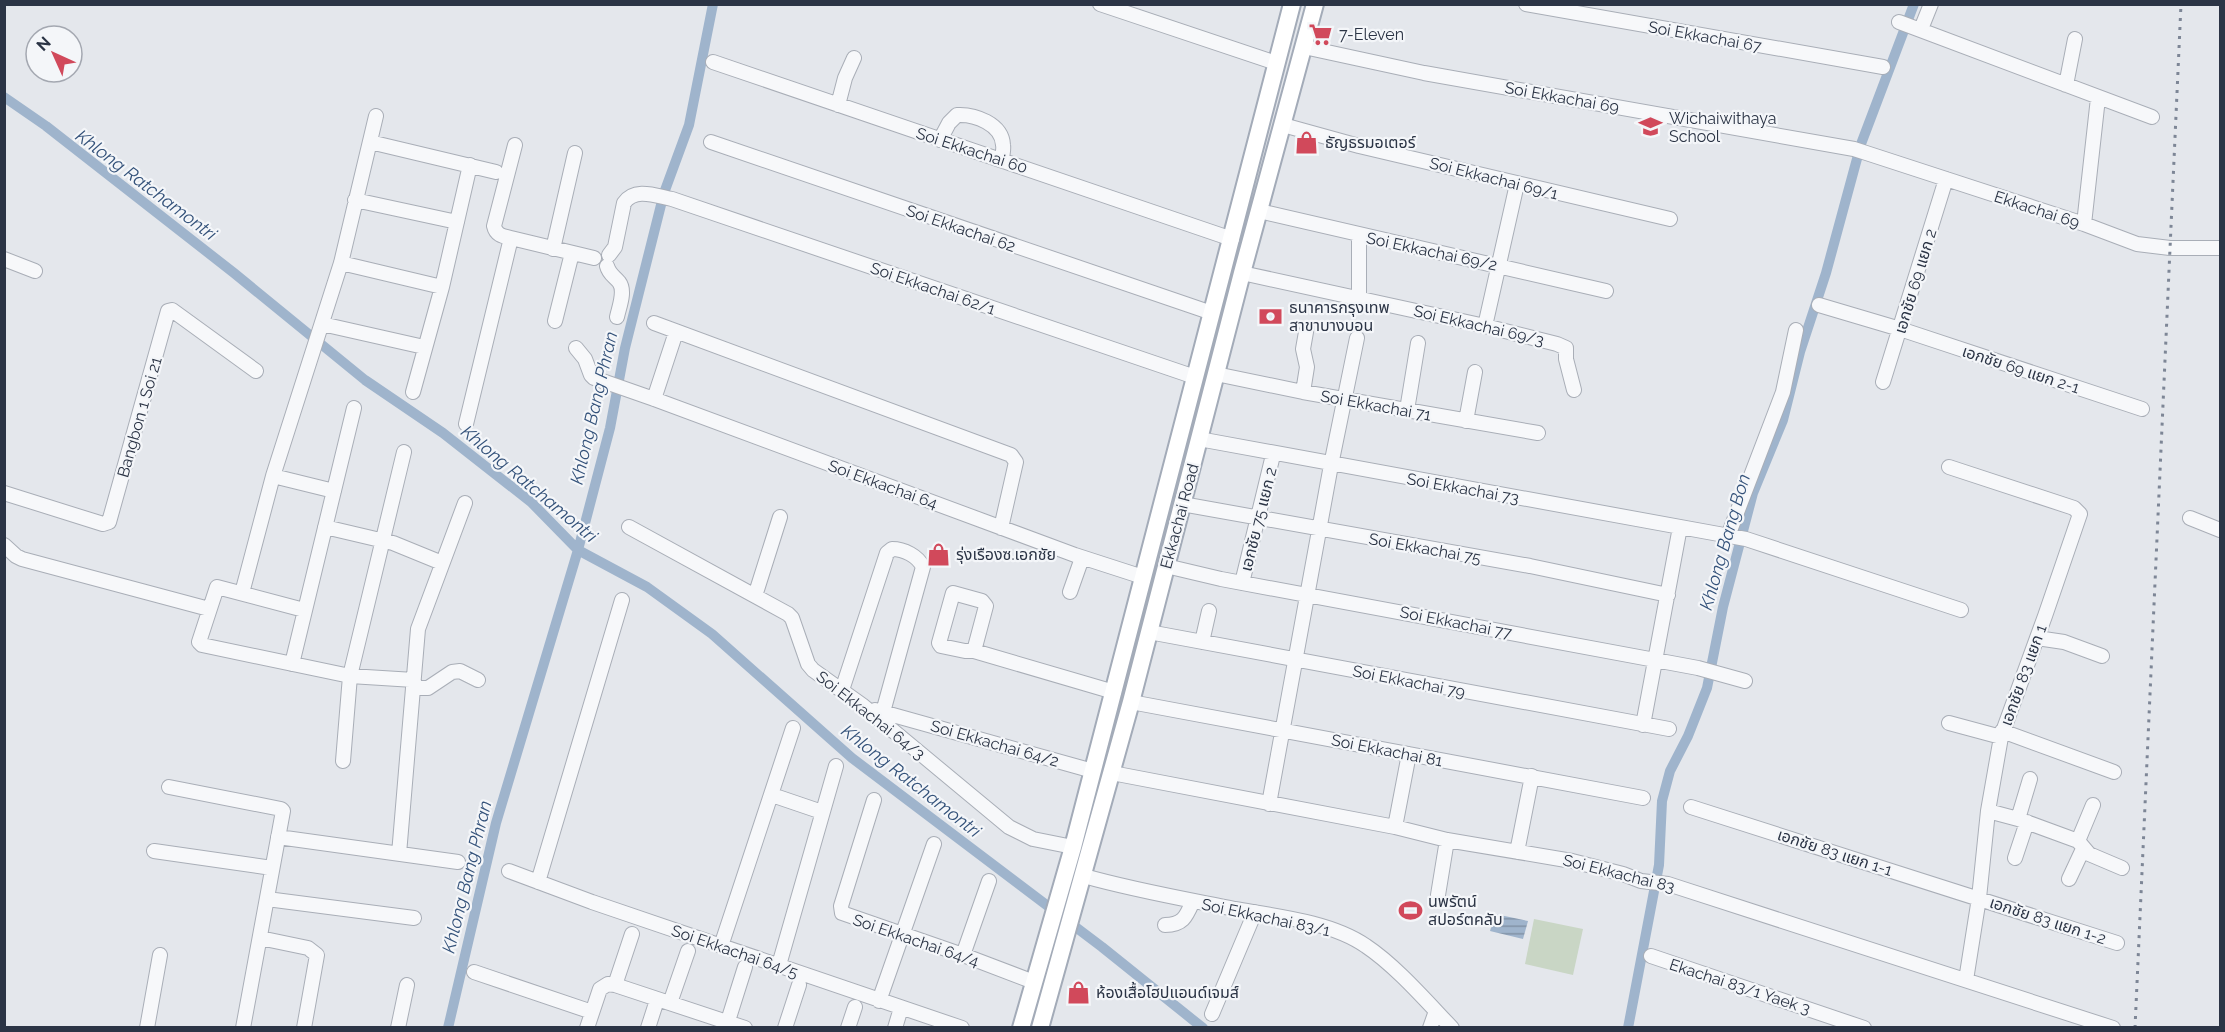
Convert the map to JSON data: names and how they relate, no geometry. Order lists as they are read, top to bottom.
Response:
{
  "streets": {
    "main road": ["Ekkachai Road"],
    "street": [
      "Soi Ekkachai 67",
      "Soi Ekkachai 69",
      "Soi Ekkachai 60",
      "Soi Ekkachai 69/1",
      "Ekkachai 69",
      "Soi Ekkachai 62",
      "Soi Ekkachai 69/2",
      "เอกชัย 69 แยก 2",
      "Soi Ekkachai 62/1",
      "Soi Ekkachai 69/3",
      "เอกชัย 69 แยก 2-1",
      "Soi Ekkachai 71",
      "Bangbon 1 Soi 21",
      "Soi Ekkachai 64",
      "Soi Ekkachai 73",
      "เอกชัย 75 แยก 2",
      "Soi Ekkachai 75",
      "Soi Ekkachai 77",
      "เอกชัย 83 แยก 1",
      "Soi Ekkachai 79",
      "Soi Ekkachai 64/3",
      "Soi Ekkachai 64/2",
      "Soi Ekkachai 81",
      "เอกชัย 83 แยก 1-1",
      "Soi Ekkachai 83",
      "Soi Ekkachai 83/1",
      "เอกชัย 83 แยก 1-2",
      "Soi Ekkachai 64/4",
      "Soi Ekkachai 64/5",
      "Ekachai 83/1 Yaek 3"
    ]
  },
  "crossings": [
    ["Soi Ekkachai 69", "Ekkachai 69"],
    ["Soi Ekkachai 69", "Ekkachai Road"],
    ["Soi Ekkachai 60", "Ekkachai Road"],
    ["Soi Ekkachai 69/1", "Ekkachai Road"],
    ["Ekkachai 69", "เอกชัย 69 แยก 2"],
    ["Soi Ekkachai 62", "Ekkachai Road"],
    ["Soi Ekkachai 69/2", "Ekkachai Road"],
    ["เอกชัย 69 แยก 2", "เอกชัย 69 แยก 2-1"],
    ["Soi Ekkachai 62/1", "Ekkachai Road"],
    ["Soi Ekkachai 69/3", "Ekkachai Road"],
    ["Soi Ekkachai 71", "Ekkachai Road"],
    ["Soi Ekkachai 64", "Ekkachai Road"],
    ["Soi Ekkachai 73", "Ekkachai Road"],
    ["Soi Ekkachai 73", "เอกชัย 75 แยก 2"],
    ["Ekkachai Road", "Soi Ekkachai 75"],
    ["Ekkachai Road", "Soi Ekkachai 77"],
    ["Ekkachai Road", "Soi Ekkachai 79"],
    ["Ekkachai Road", "Soi Ekkachai 64/3"],
    ["Ekkachai Road", "Soi Ekkachai 64/2"],
    ["Ekkachai Road", "Soi Ekkachai 81"],
    ["Ekkachai Road", "Soi Ekkachai 83"],
    ["Ekkachai Road", "Soi Ekkachai 83/1"],
    ["Ekkachai Road", "Soi Ekkachai 64/4"],
    ["เอกชัย 75 แยก 2", "Soi Ekkachai 75"],
    ["เอกชัย 75 แยก 2", "Soi Ekkachai 77"],
    ["เอกชัย 83 แยก 1", "เอกชัย 83 แยก 1-1"],
    ["เอกชัย 83 แยก 1", "Soi Ekkachai 83"],
    ["เอกชัย 83 แยก 1", "เอกชัย 83 แยก 1-2"],
    ["Soi Ekkachai 64/3", "Soi Ekkachai 64/2"],
    ["เอกชัย 83 แยก 1-1", "เอกชัย 83 แยก 1-2"]
  ],
  "water": ["Khlong Ratchamontri", "Khlong Bang Phran", "Khlong Bang Bon"],
  "places": {
    "supermarket": ["7-Eleven"],
    "school or university": ["Wichaiwithaya School"],
    "shop": ["ธัญธรมอเตอร์", "รุ่งเรืองซ.เอกชัย", "ห้องเสื้อโฮปแอนด์เจมส์"],
    "bank": ["ธนาคารกรุงเทพ สาขาบางบอน"],
    "sports": ["นพรัตน์ สปอร์ตคลับ"]
  },
  "north": "top left"
}
